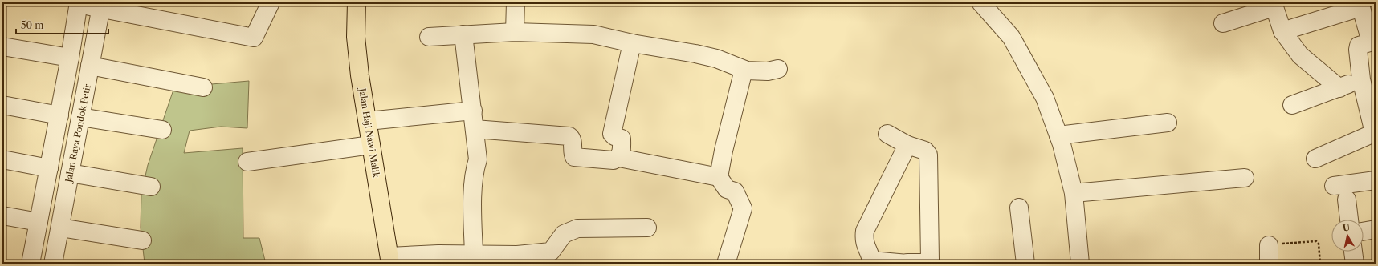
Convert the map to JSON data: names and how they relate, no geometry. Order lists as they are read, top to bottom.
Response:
{
  "streets": {
    "main road": ["Jalan Haji Nawi Malik"],
    "street": ["Jalan Raya Pondok Petir"]
  },
  "scale_bar": "50 m",
  "north": "top"
}
